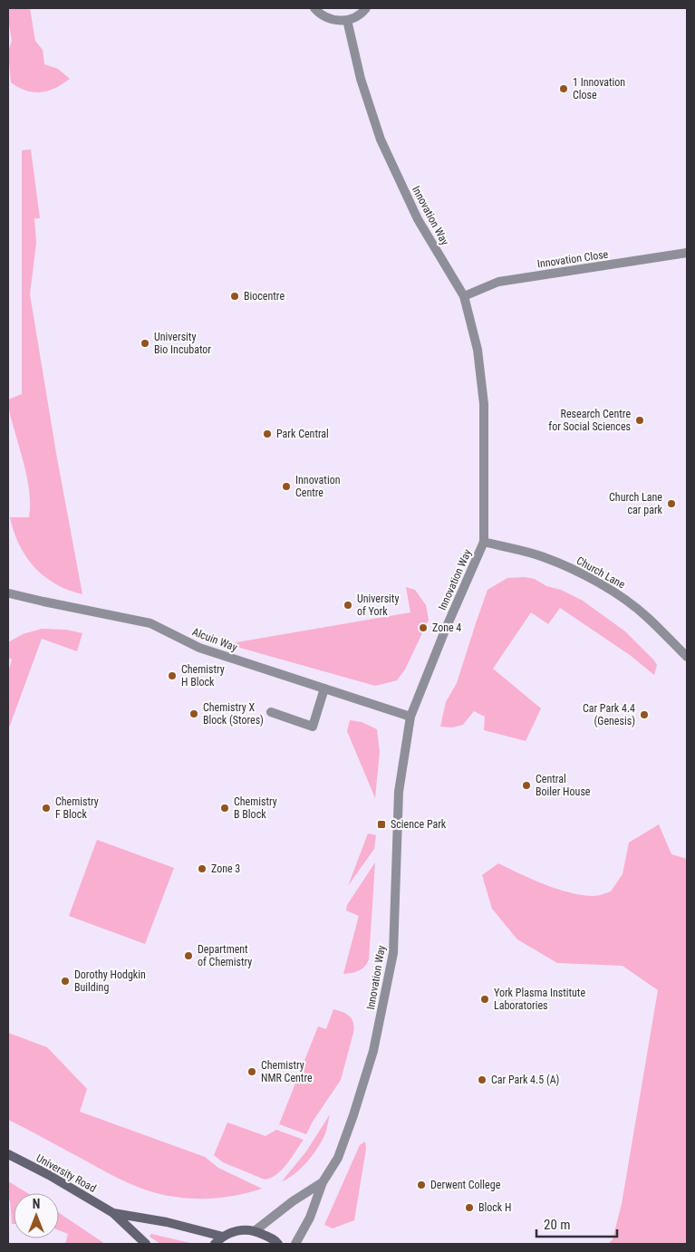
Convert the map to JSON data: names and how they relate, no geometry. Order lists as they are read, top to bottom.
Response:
{
  "streets": {
    "street": [
      "Innovation Way",
      "Innovation Close",
      "Church Lane",
      "Alcuin Way",
      "University Road"
    ]
  },
  "crossings": [
    ["Innovation Way", "Innovation Close"],
    ["Innovation Way", "Church Lane"],
    ["Innovation Way", "Alcuin Way"]
  ],
  "places": {
    "other": [
      "1 Innovation Close",
      "Biocentre",
      "University Bio Incubator",
      "Research Centre for Social Sciences",
      "Park Central",
      "Innovation Centre",
      "Church Lane car park",
      "University of York",
      "Zone 4",
      "Chemistry H Block",
      "Chemistry X Block (Stores)",
      "Car Park 4.4 (Genesis)",
      "Central Boiler House",
      "Chemistry F Block",
      "Chemistry B Block",
      "Zone 3",
      "Department of Chemistry",
      "Dorothy Hodgkin Building",
      "York Plasma Institute Laboratories",
      "Chemistry NMR Centre",
      "Car Park 4.5 (A)",
      "Derwent College",
      "Block H"
    ],
    "transit": ["Science Park"]
  },
  "scale_bar": "20 m",
  "north": "top"
}
